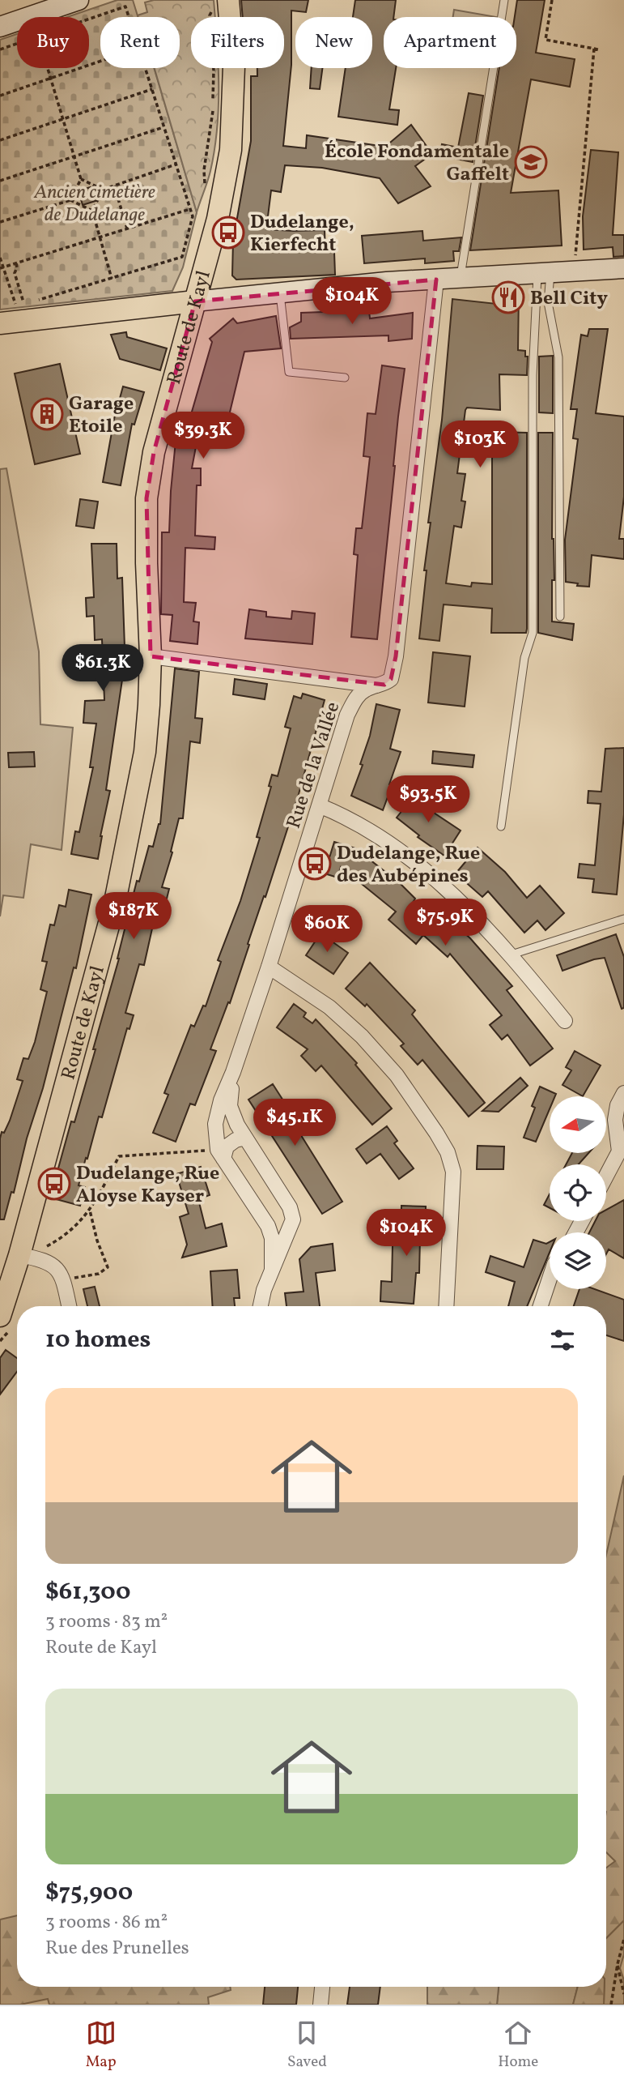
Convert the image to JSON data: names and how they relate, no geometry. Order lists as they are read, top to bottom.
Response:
{
  "streets": {
    "main road": ["Route de Kayl"],
    "street": ["Rue de la Vallée"]
  },
  "parks": ["Ancien cimetière de Dudelange"],
  "places": {
    "school or university": ["École Fondamentale Gaffelt"],
    "bus stop": ["Dudelange, Kierfecht", "Dudelange, Rue des Aubépines", "Dudelange, Rue Aloyse Kayser"],
    "restaurant": ["Bell City"],
    "building": ["Garage Etoile"]
  },
  "north": "left",
  "page": {
    "chip": [
      "Buy",
      "Rent",
      "Filters",
      "New",
      "Apartment"
    ],
    "price": [
      "$104K",
      "$39.3K",
      "$103K",
      "$61.3K",
      "$93.5K",
      "$187K",
      "$75.9K",
      "$60K",
      "$45.1K",
      "$104K"
    ],
    "heading": "10 homes",
    "list": [
      {
        "name": "$61,300",
        "note": "3 rooms · 83 m² · Route de Kayl"
      },
      {
        "name": "$75,900",
        "note": "3 rooms · 86 m² · Rue des Prunelles"
      }
    ],
    "tabs": ["Map", "Saved", "Home"]
  }
}
